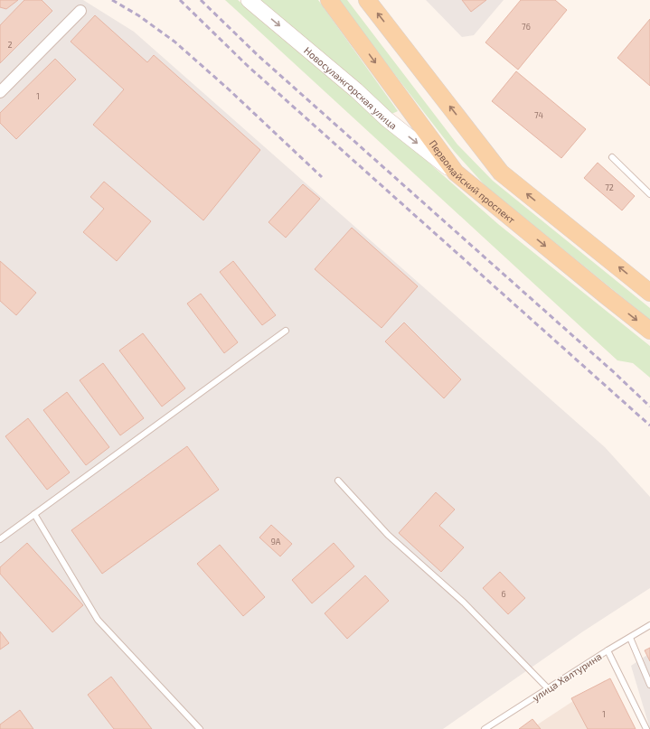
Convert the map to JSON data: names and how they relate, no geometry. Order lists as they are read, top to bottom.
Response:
{
  "streets": {
    "main road": ["Новосулажгорская улица", "Первомайский проспект"],
    "lane": ["улица Халтурина"]
  },
  "crossings": [
    ["Новосулажгорская улица", "Первомайский проспект"]
  ],
  "house_numbers": [
    "76",
    "2",
    "1",
    "74",
    "72",
    "9А",
    "6",
    "1"
  ]
}
